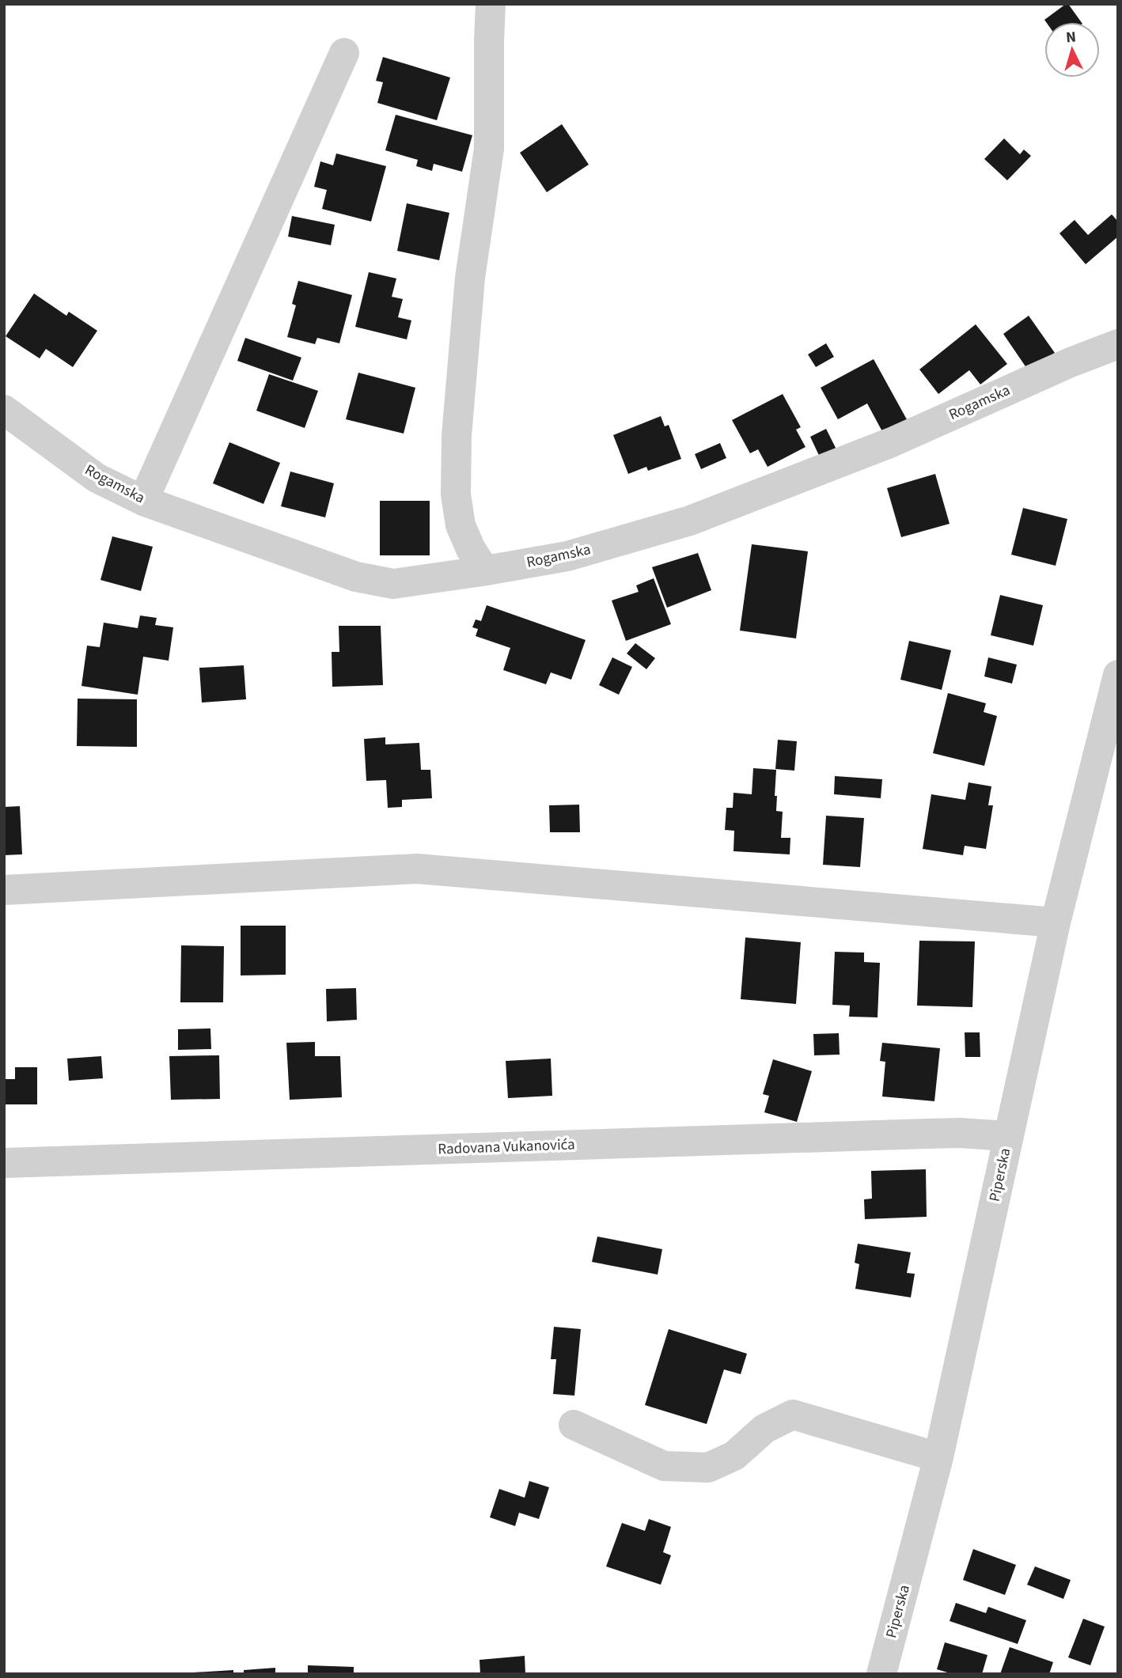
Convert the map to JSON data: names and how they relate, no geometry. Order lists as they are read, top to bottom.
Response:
{
  "streets": {
    "street": ["Rogamska", "Radovana Vukanovića", "Piperska"]
  },
  "crossings": [
    ["Radovana Vukanovića", "Piperska"]
  ],
  "north": "top"
}
